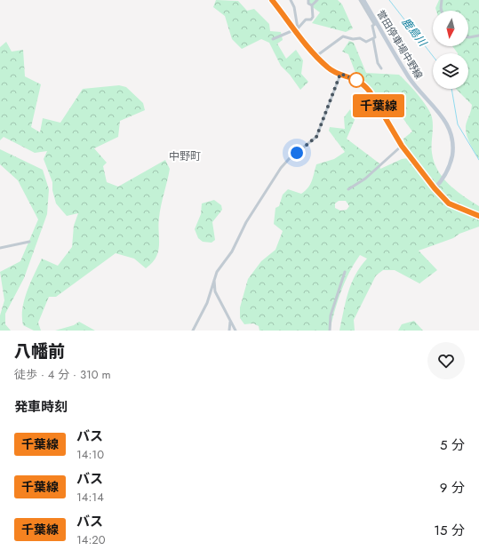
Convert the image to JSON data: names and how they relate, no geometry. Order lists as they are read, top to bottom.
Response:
{
  "streets": {
    "main road": ["誉田停車場中野線"]
  },
  "districts": ["中野町"],
  "water": ["鹿島川"],
  "lines": ["bus line 千葉線"],
  "north": "bottom",
  "page": {
    "on_map": "千葉線",
    "heading": [
      ["八幡前", "徒歩 · 4 分 · 310 m"],
      "発車時刻"
    ],
    "list": [
      {
        "mark": "千葉線",
        "name": "バス",
        "note": "14:10",
        "value": "5 分"
      },
      {
        "mark": "千葉線",
        "name": "バス",
        "note": "14:14",
        "value": "9 分"
      },
      {
        "mark": "千葉線",
        "name": "バス",
        "note": "14:20",
        "value": "15 分"
      }
    ]
  }
}
